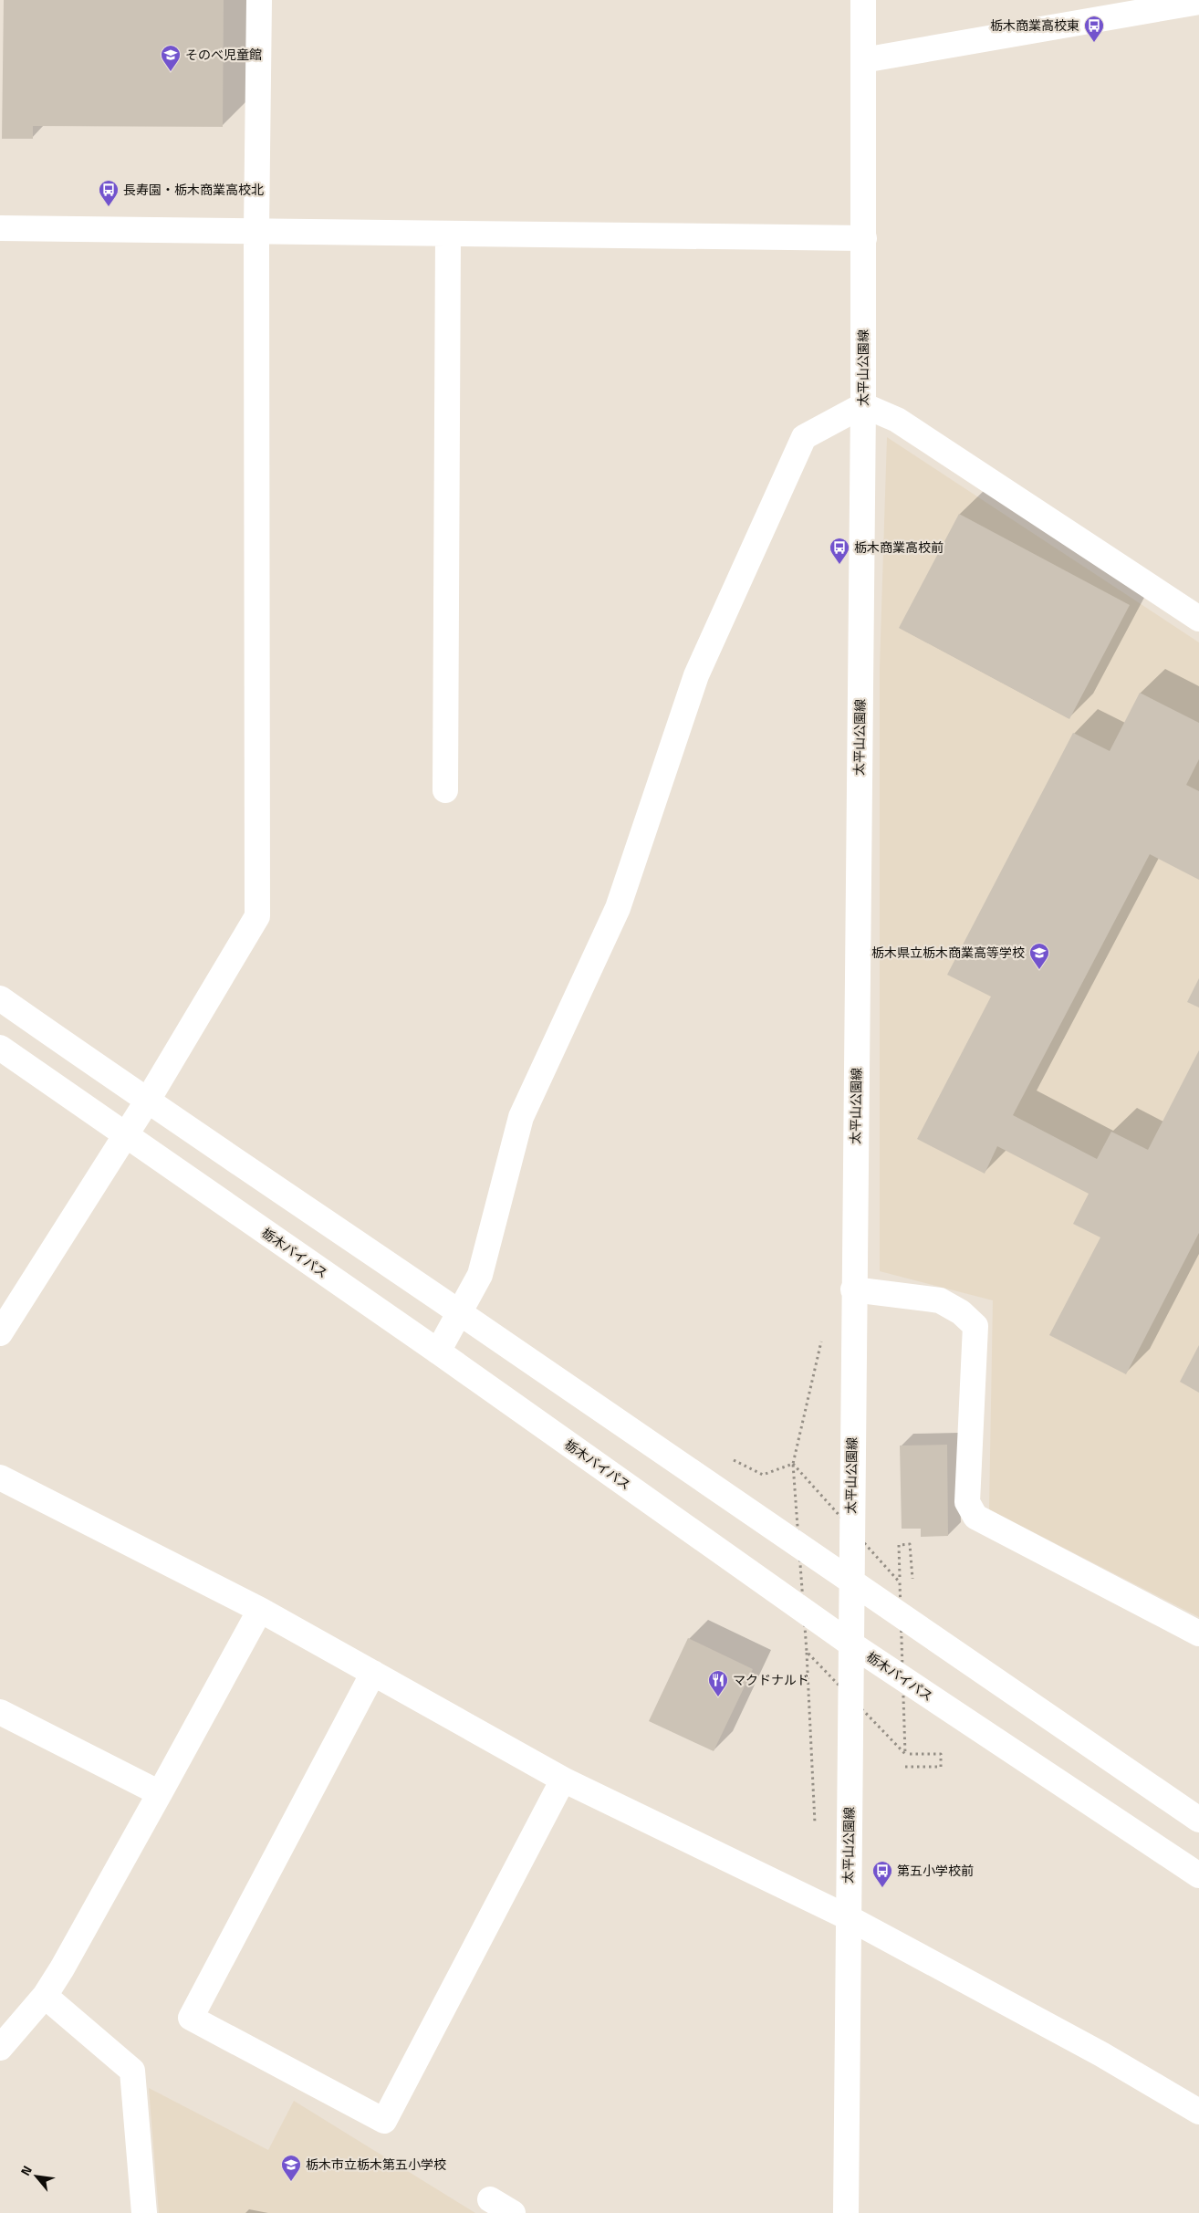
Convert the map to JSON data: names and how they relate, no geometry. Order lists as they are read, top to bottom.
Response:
{
  "streets": {
    "street": ["太平山公園線", "栃木バイパス"]
  },
  "crossings": [
    ["太平山公園線", "栃木バイパス"]
  ],
  "places": {
    "bus stop": [
      "栃木商業高校東",
      "長寿園・栃木商業高校北",
      "栃木商業高校前",
      "第五小学校前"
    ],
    "school or university": ["そのべ児童館", "栃木県立栃木商業高等学校", "栃木市立栃木第五小学校"],
    "restaurant": ["マクドナルド"]
  },
  "north": "top left"
}
